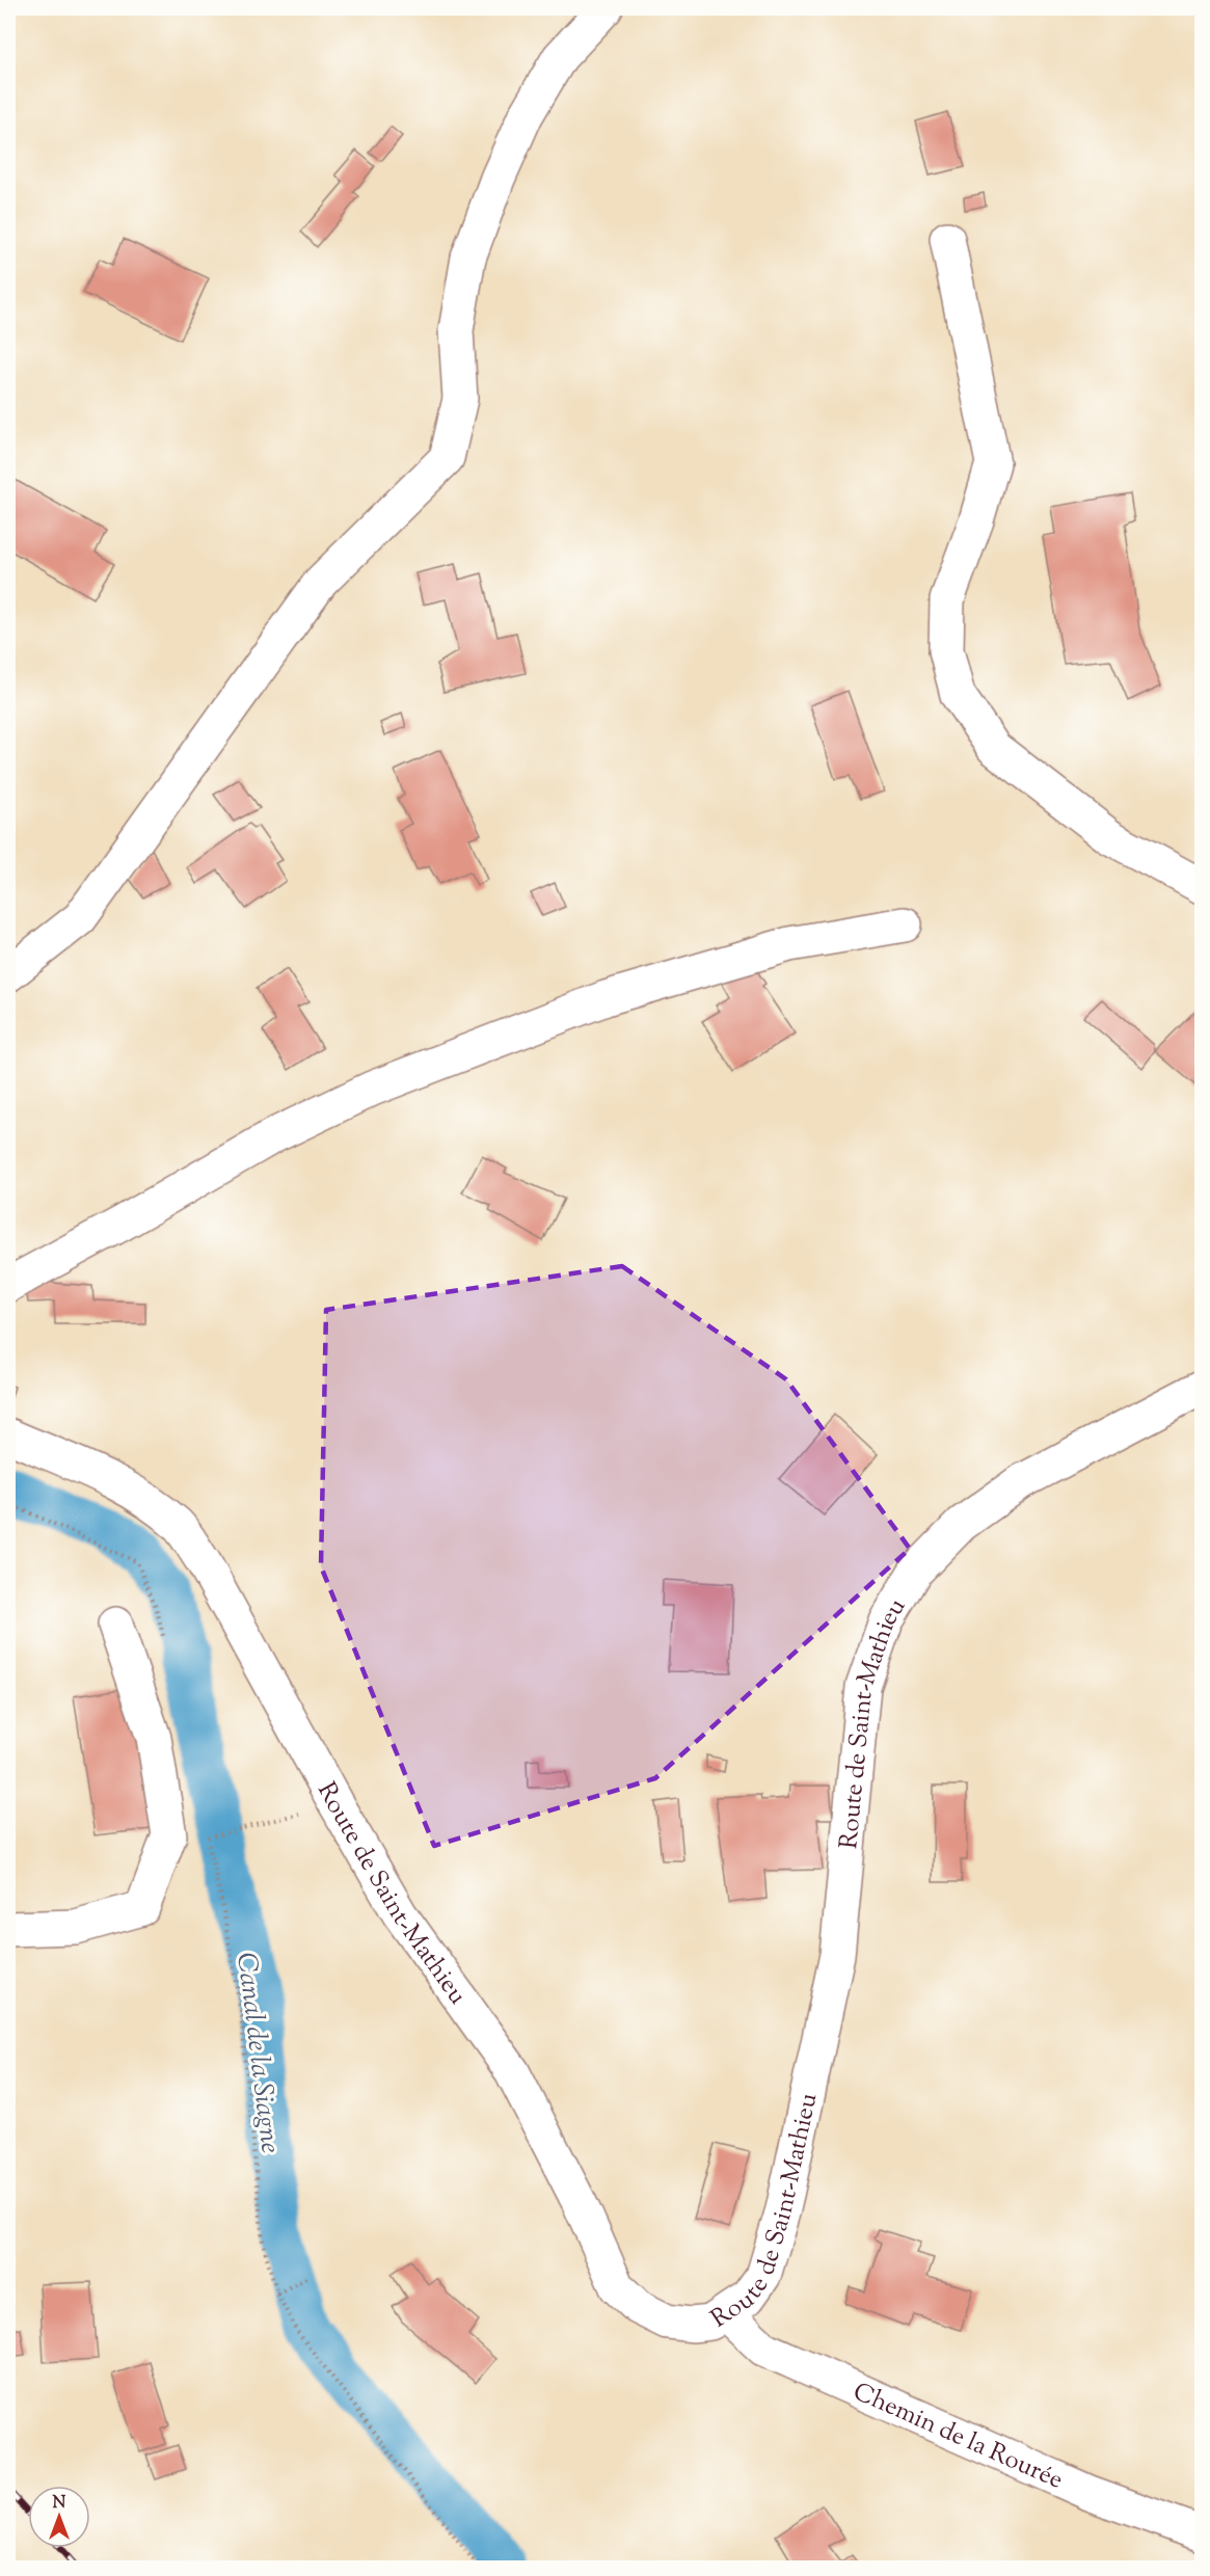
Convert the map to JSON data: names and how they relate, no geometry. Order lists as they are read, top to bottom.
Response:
{
  "streets": {
    "street": ["Route de Saint-Mathieu", "Chemin de la Rourée"]
  },
  "crossings": [
    ["Route de Saint-Mathieu", "Chemin de la Rourée"]
  ],
  "water": ["Canal de la Siagne"],
  "north": "top"
}
